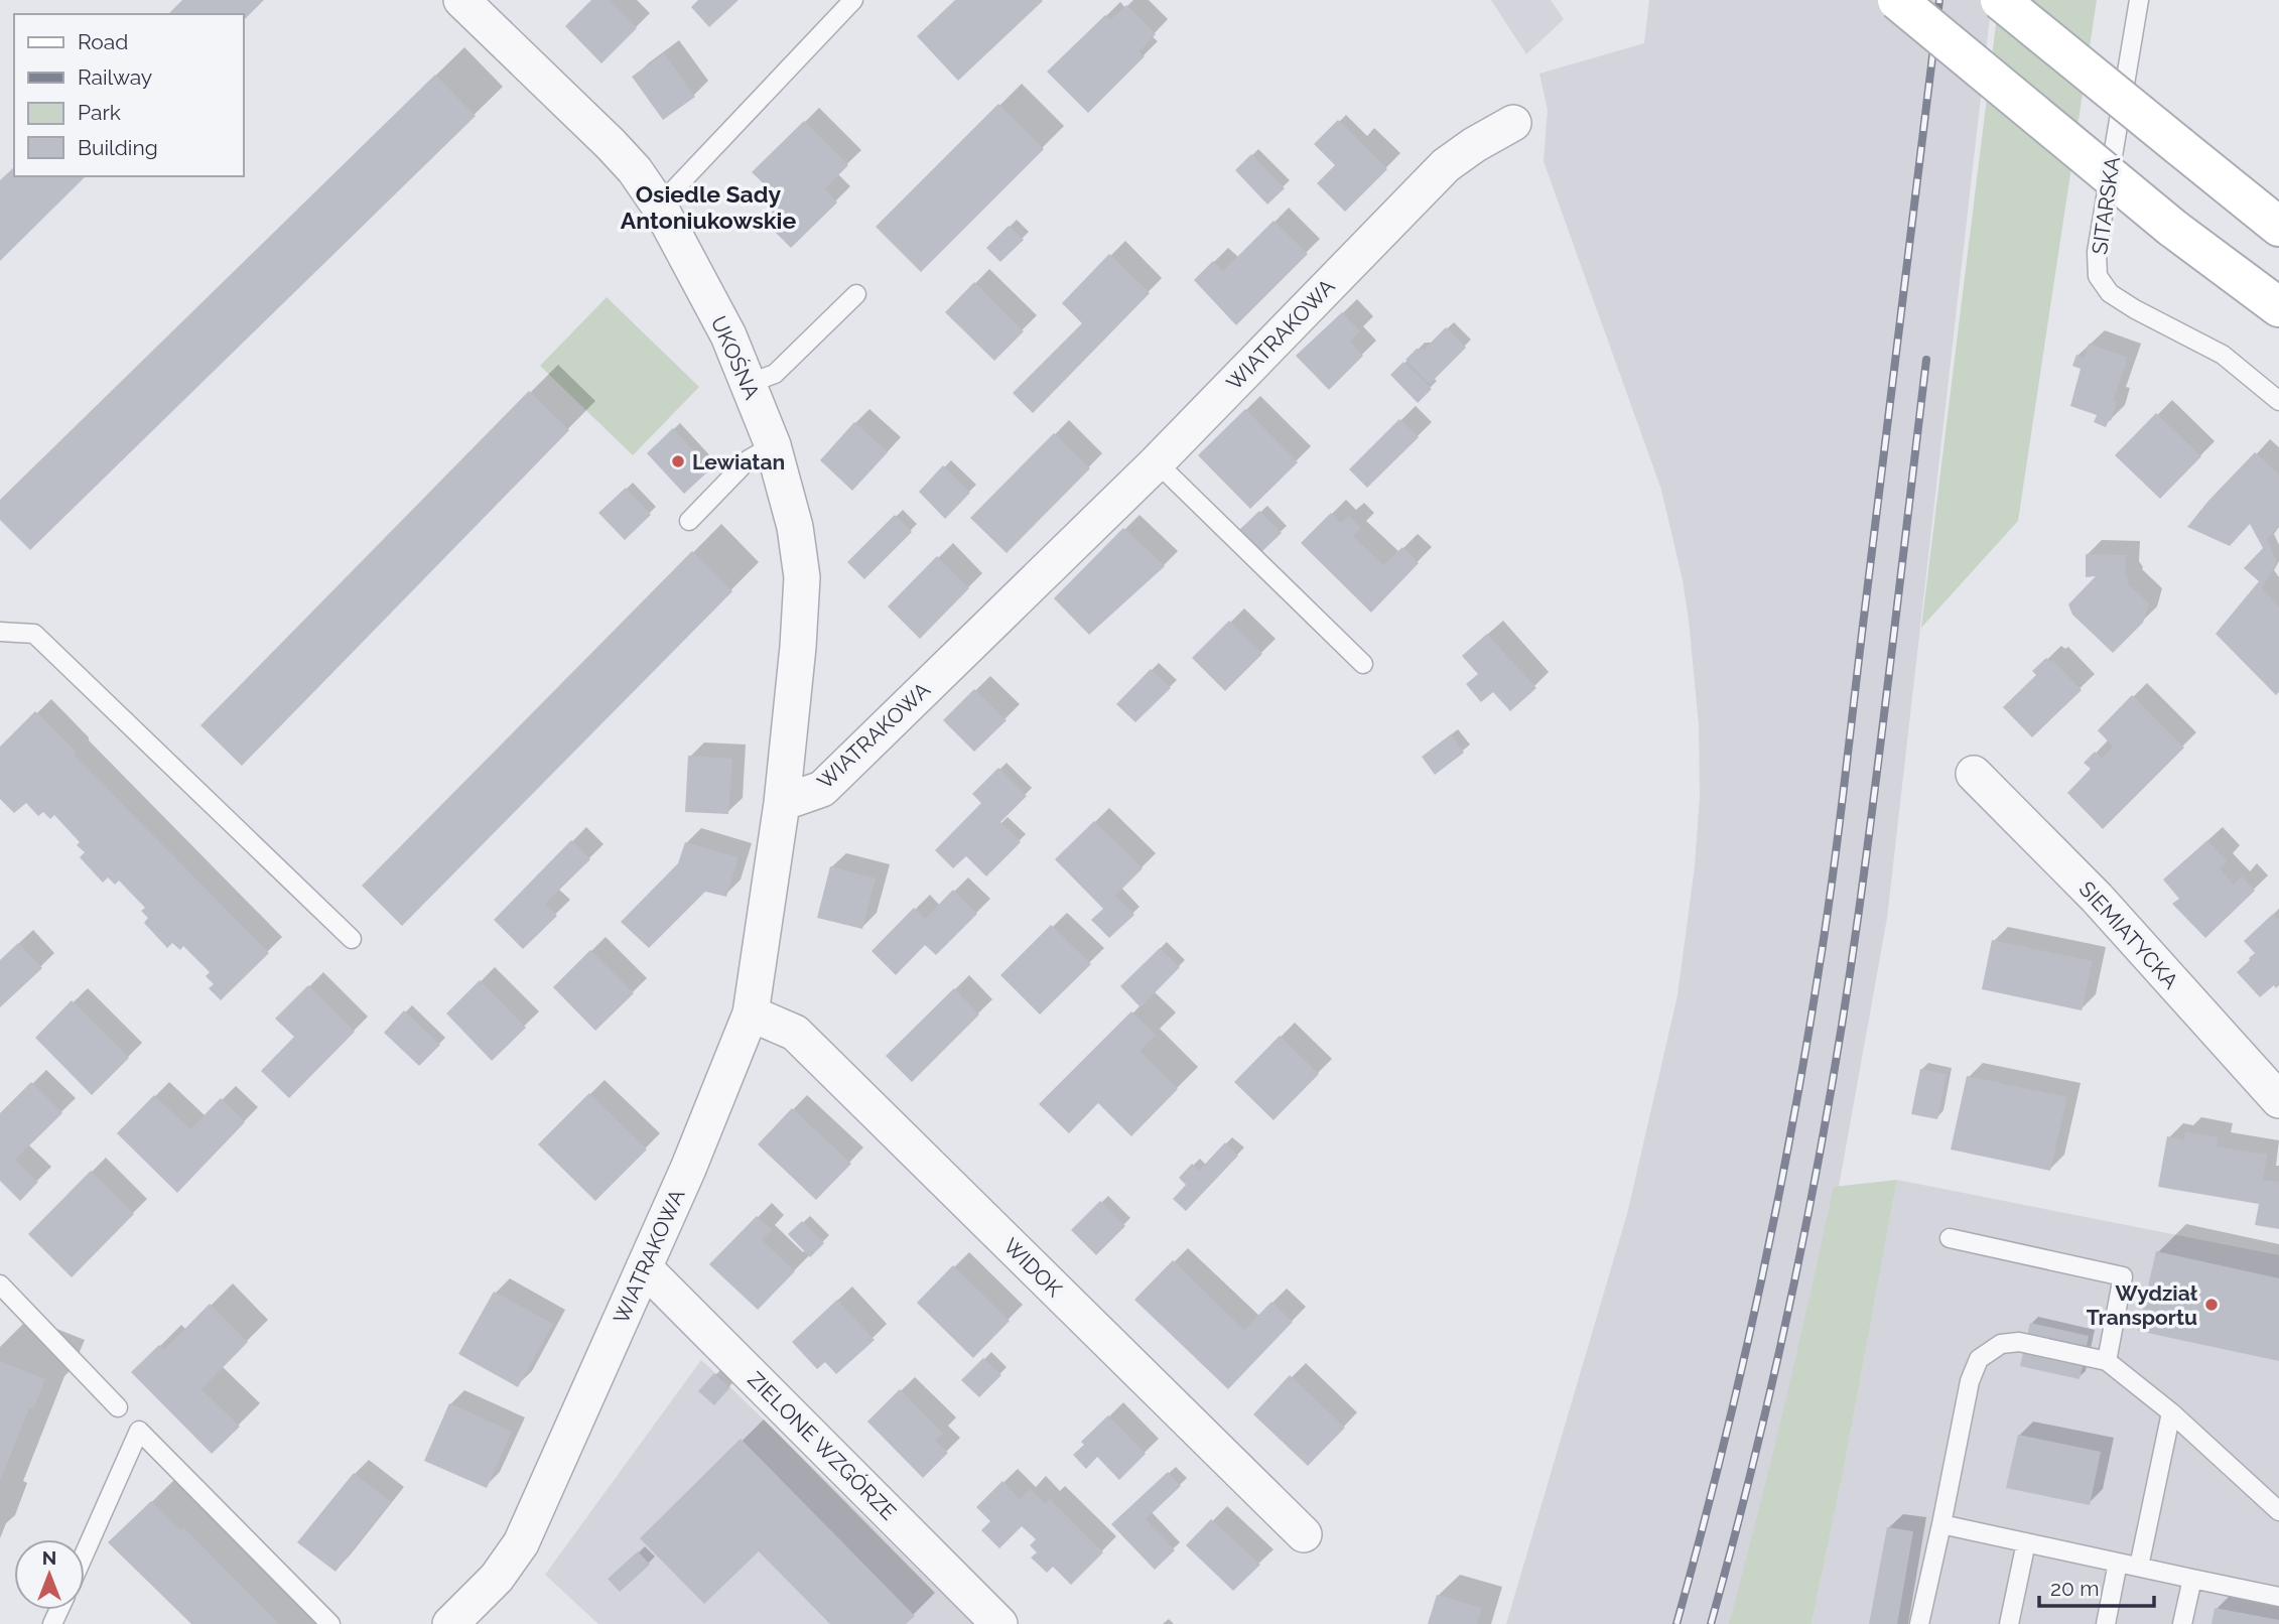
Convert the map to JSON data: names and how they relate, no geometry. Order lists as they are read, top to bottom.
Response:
{
  "streets": {
    "street": [
      "WIATRAKOWA",
      "UKOŚNA",
      "SIEMIATYCKA",
      "WIDOK",
      "ZIELONE WZGÓRZE"
    ],
    "lane": ["SITARSKA"]
  },
  "crossings": [
    ["WIATRAKOWA", "UKOŚNA"],
    ["WIATRAKOWA", "WIDOK"],
    ["WIATRAKOWA", "ZIELONE WZGÓRZE"]
  ],
  "districts": ["Osiedle Sady Antoniukowskie"],
  "places": ["Lewiatan", "Wydział Transportu"],
  "legend": [
    "Road",
    "Railway",
    "Park",
    "Building"
  ],
  "scale_bar": "20 m",
  "north": "top"
}
